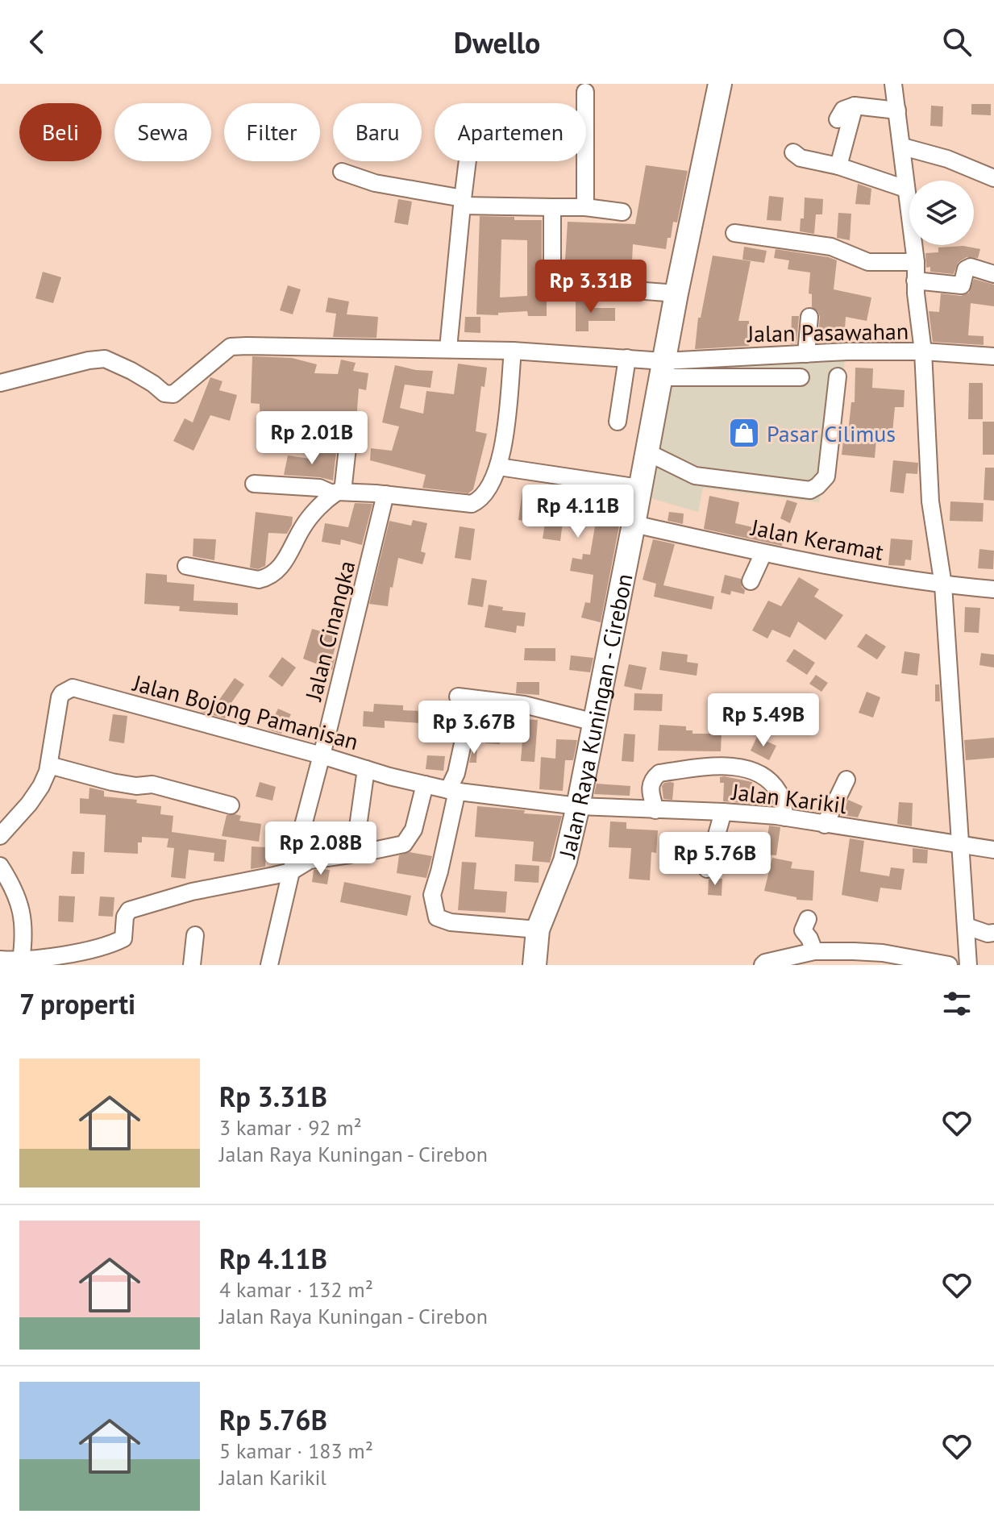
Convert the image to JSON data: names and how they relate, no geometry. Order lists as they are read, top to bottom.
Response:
{
  "streets": {
    "highway": ["Jalan Raya Kuningan - Cirebon"],
    "street": [
      "Jalan Pasawahan",
      "Jalan Keramat",
      "Jalan Cinangka",
      "Jalan Bojong Pamanisan",
      "Jalan Karikil"
    ]
  },
  "crossings": [
    ["Jalan Pasawahan", "Jalan Raya Kuningan - Cirebon"],
    ["Jalan Keramat", "Jalan Raya Kuningan - Cirebon"],
    ["Jalan Cinangka", "Jalan Bojong Pamanisan"],
    ["Jalan Bojong Pamanisan", "Jalan Raya Kuningan - Cirebon"],
    ["Jalan Bojong Pamanisan", "Jalan Karikil"],
    ["Jalan Raya Kuningan - Cirebon", "Jalan Karikil"]
  ],
  "places": {
    "shop": ["Pasar Cilimus"]
  },
  "page": {
    "header": "Dwello",
    "chip": [
      "Beli",
      "Sewa",
      "Filter",
      "Baru",
      "Apartemen"
    ],
    "price": [
      "Rp 3.31B",
      "Rp 2.01B",
      "Rp 4.11B",
      "Rp 5.49B",
      "Rp 3.67B",
      "Rp 2.08B",
      "Rp 5.76B"
    ],
    "heading": "7 properti",
    "list": [
      {
        "name": "Rp 3.31B",
        "note": "3 kamar · 92 m² · Jalan Raya Kuningan - Cirebon"
      },
      {
        "name": "Rp 4.11B",
        "note": "4 kamar · 132 m² · Jalan Raya Kuningan - Cirebon"
      },
      {
        "name": "Rp 5.76B",
        "note": "5 kamar · 183 m² · Jalan Karikil"
      }
    ]
  }
}
